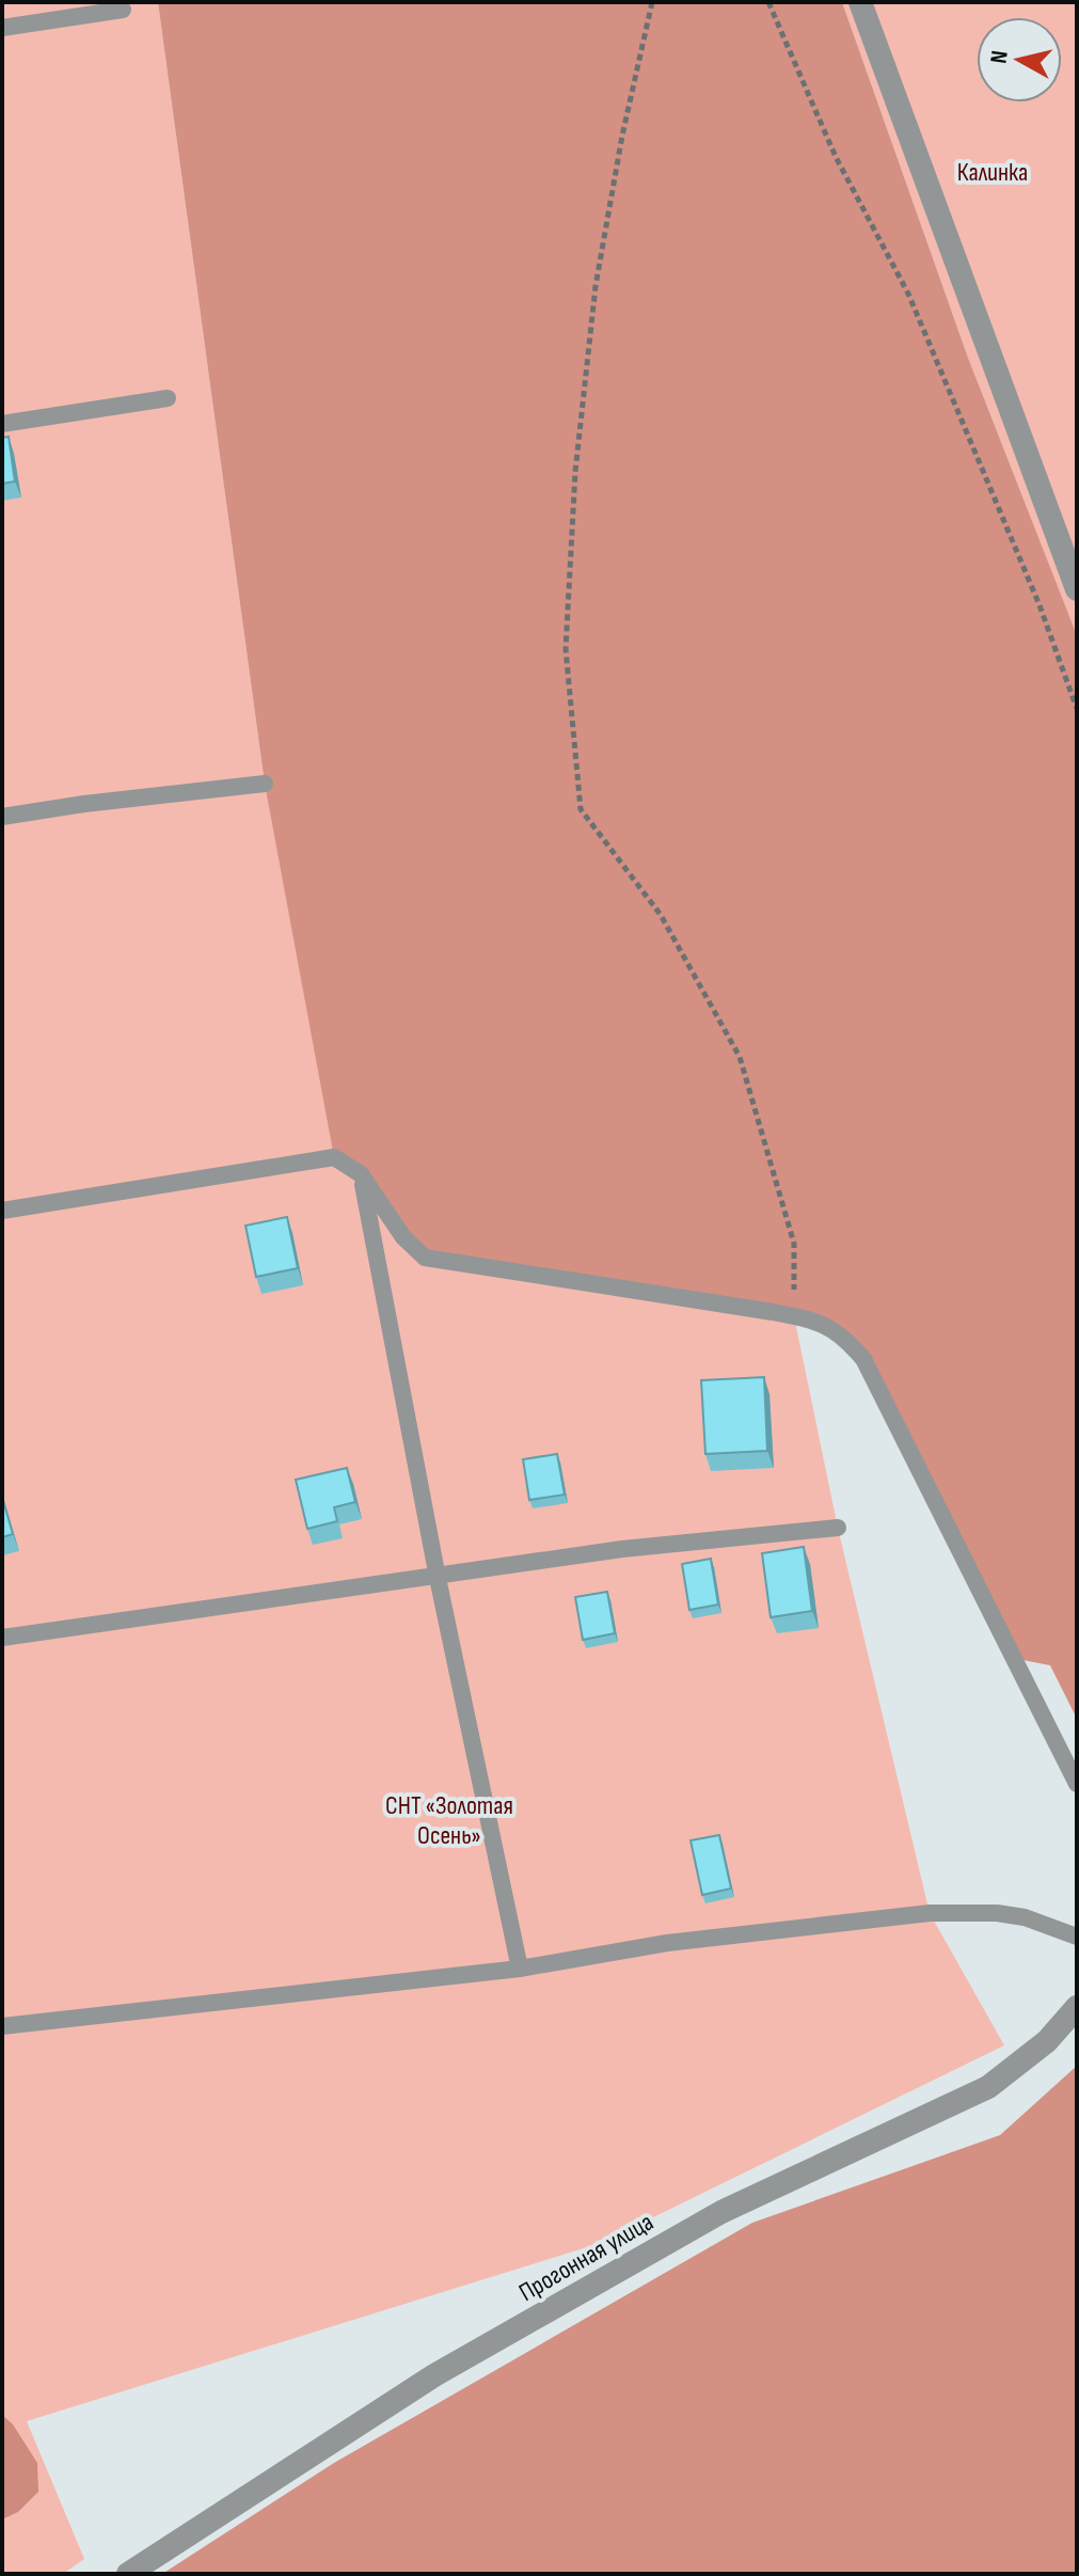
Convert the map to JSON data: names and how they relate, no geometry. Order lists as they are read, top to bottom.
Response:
{
  "streets": {
    "street": ["Прогонная улица"]
  },
  "parks": ["Калинка", "СНТ «Золотая Осень»"],
  "north": "left"
}
